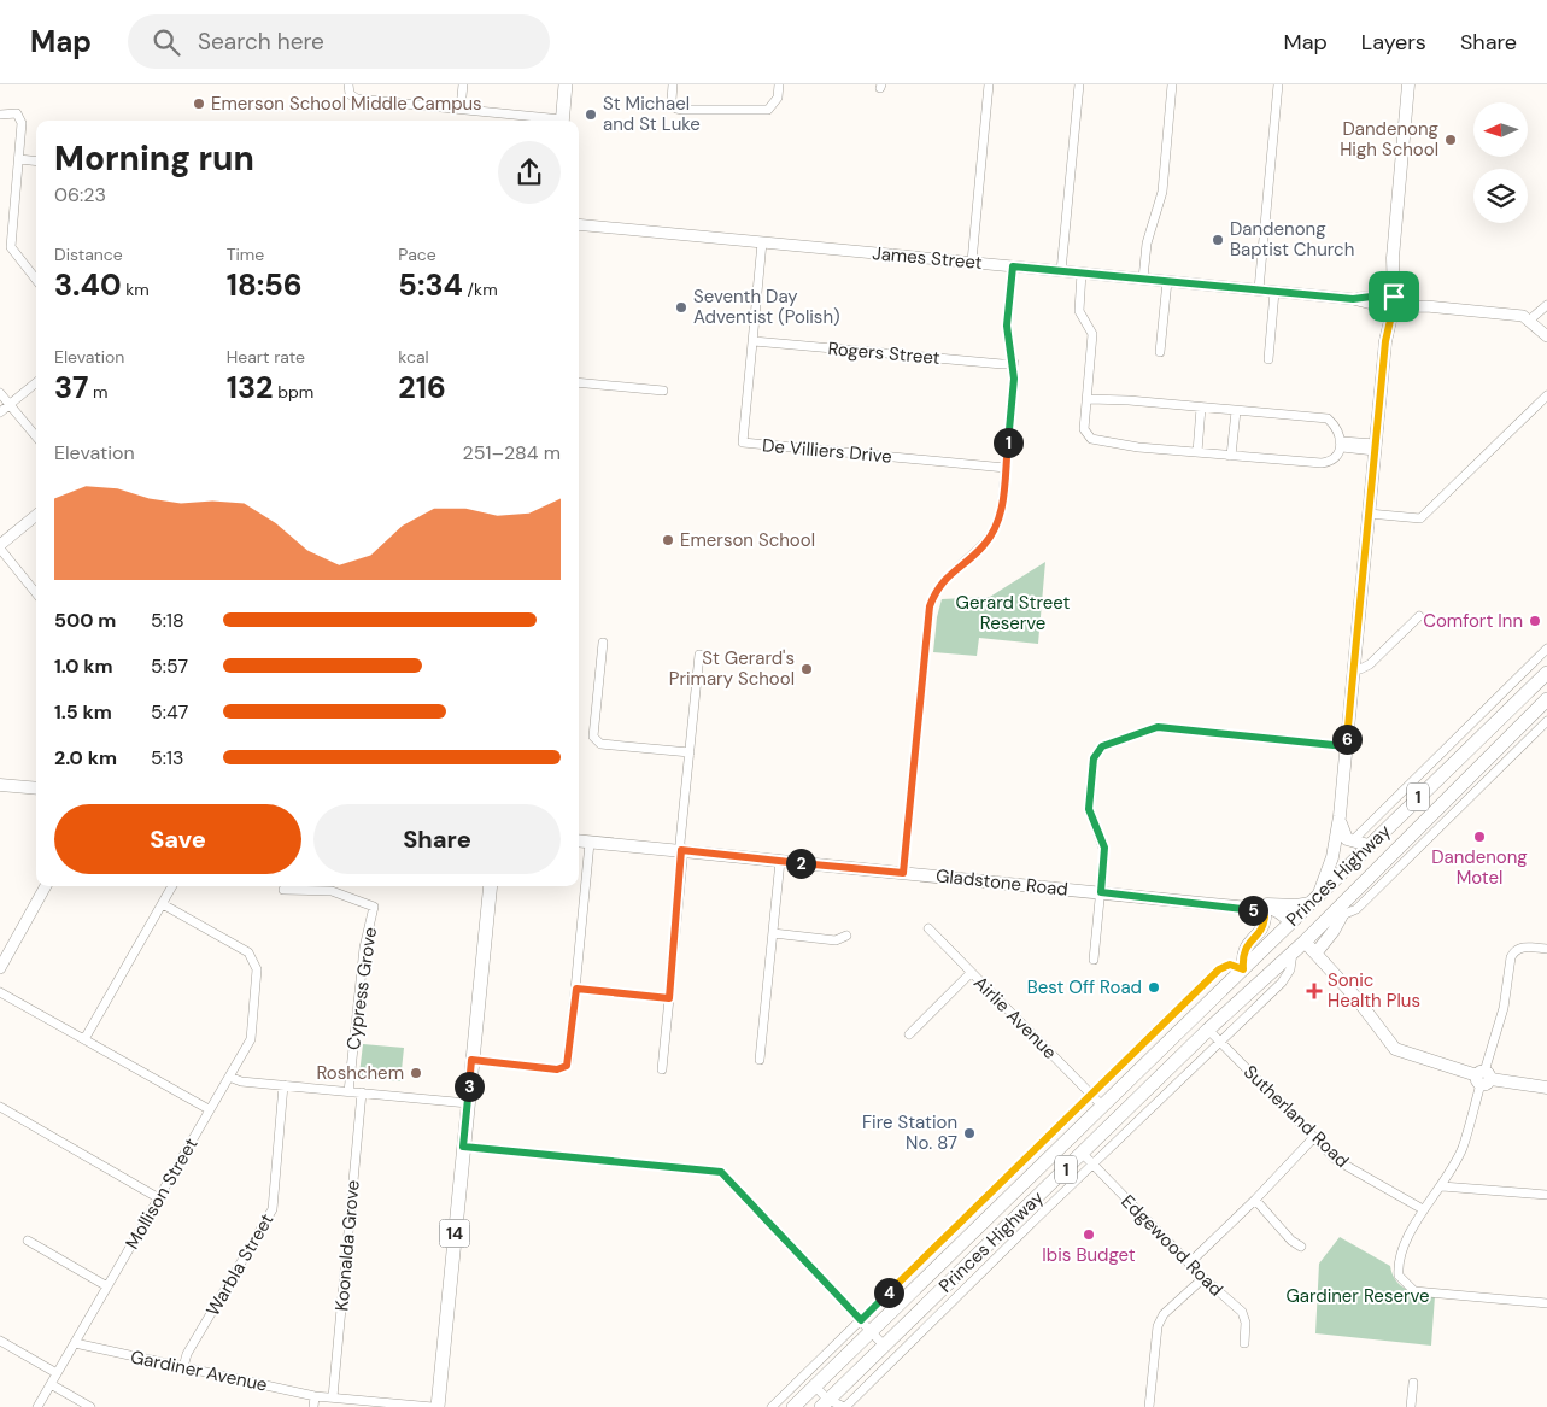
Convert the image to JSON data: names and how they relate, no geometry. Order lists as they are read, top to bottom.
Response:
{
  "streets": {
    "main road": [
      "1",
      "Princes Highway",
      "Gladstone Road",
      "14"
    ],
    "street": [
      "James Street",
      "Rogers Street",
      "De Villiers Drive",
      "Cypress Grove",
      "Airlie Avenue",
      "Sutherland Road",
      "Mollison Street",
      "Koonalda Grove",
      "Edgewood Road",
      "Warbla Street",
      "Gardiner Avenue"
    ]
  },
  "crossings": [
    ["James Street", "De Villiers Drive"],
    ["Rogers Street", "De Villiers Drive"],
    ["Princes Highway", "Gladstone Road"],
    ["Princes Highway", "Airlie Avenue"],
    ["Princes Highway", "Sutherland Road"],
    ["Princes Highway", "Edgewood Road"],
    ["Mollison Street", "Gardiner Avenue"],
    ["Koonalda Grove", "Gardiner Avenue"],
    ["Warbla Street", "Gardiner Avenue"]
  ],
  "parks": ["Gerard Street Reserve", "Gardiner Reserve"],
  "places": {
    "other": [
      "Emerson School Middle Campus",
      "St Michael and St Luke",
      "Dandenong High School",
      "Dandenong Baptist Church",
      "Seventh Day Adventist (Polish)",
      "Emerson School",
      "Comfort Inn",
      "St Gerard's Primary School",
      "Dandenong Motel",
      "Best Off Road",
      "Roshchem",
      "Fire Station No. 87",
      "Ibis Budget"
    ],
    "health": ["Sonic Health Plus"]
  },
  "north": "left",
  "page": {
    "header": "Map",
    "search": "Search here",
    "nav": ["Map", "Layers", "Share"],
    "heading": ["Morning run", "06:23"],
    "stats": [
      ["Distance", "3.40 km"],
      ["Time", "18:56"],
      ["Pace", "5:34 /km"],
      ["Elevation", "37 m"],
      ["Heart rate", "132 bpm"],
      ["kcal", "216"]
    ],
    "pins": [
      "1",
      "6",
      "2",
      "5",
      "3",
      "4"
    ],
    "chart": ["Elevation", "251–284 m"],
    "list": [
      {
        "name": "500 m",
        "note": "5:18"
      },
      {
        "name": "1.0 km",
        "note": "5:57"
      },
      {
        "name": "1.5 km",
        "note": "5:47"
      },
      {
        "name": "2.0 km",
        "note": "5:13"
      }
    ],
    "buttons": ["Save", "Share"]
  }
}
